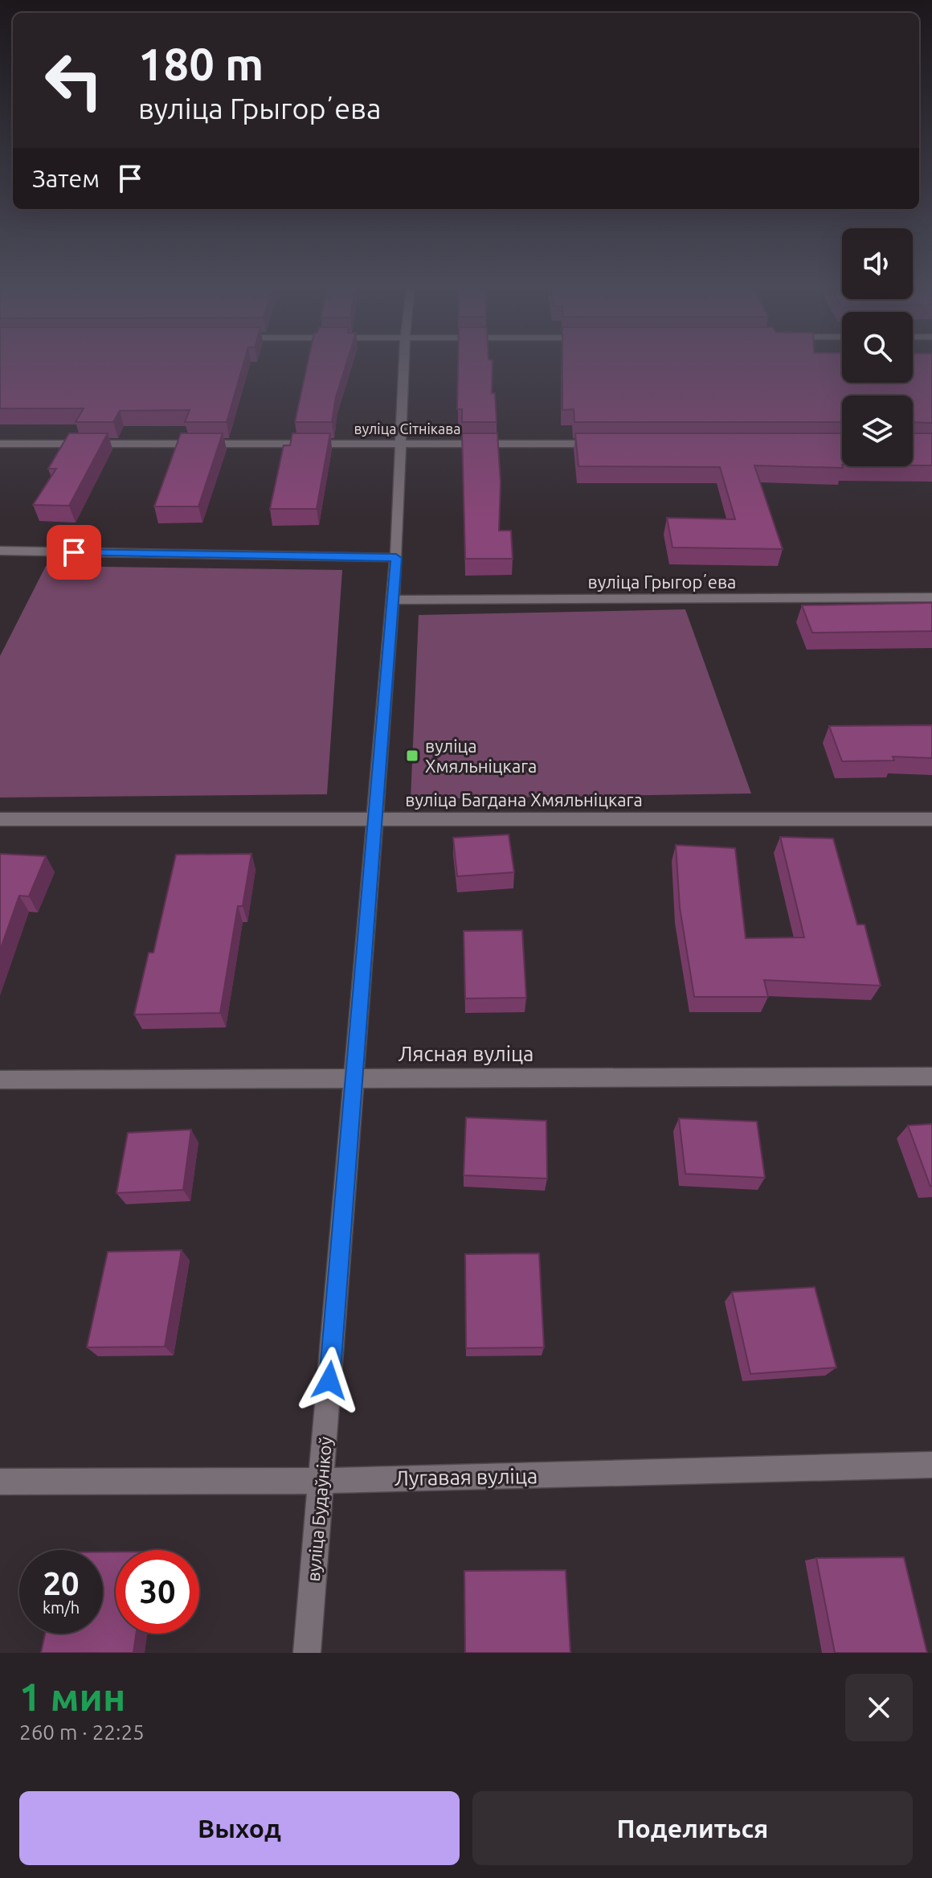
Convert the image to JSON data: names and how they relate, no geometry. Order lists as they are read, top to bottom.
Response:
{
  "streets": {
    "street": [
      "вуліца Сітнікава",
      "вуліца Грыгорʼева",
      "вуліца Багдана Хмяльніцкага",
      "Лясная вуліца",
      "Лугавая вуліца",
      "вуліца Будаўнікоў"
    ]
  },
  "crossings": [
    ["вуліца Сітнікава", "вуліца Будаўнікоў"],
    ["вуліца Грыгорʼева", "вуліца Будаўнікоў"],
    ["вуліца Багдана Хмяльніцкага", "вуліца Будаўнікоў"],
    ["Лясная вуліца", "вуліца Будаўнікоў"],
    ["Лугавая вуліца", "вуліца Будаўнікоў"]
  ],
  "places": {
    "transit": ["вуліца Хмяльніцкага"]
  },
  "page": {
    "turn": ["180 m", "вуліца Грыгорʼева"],
    "then": "Затем",
    "speed": "20 km/h",
    "limit": "30",
    "heading": ["1 мин", "260 m · 22:25"],
    "buttons": ["Выход", "Поделиться"]
  }
}
